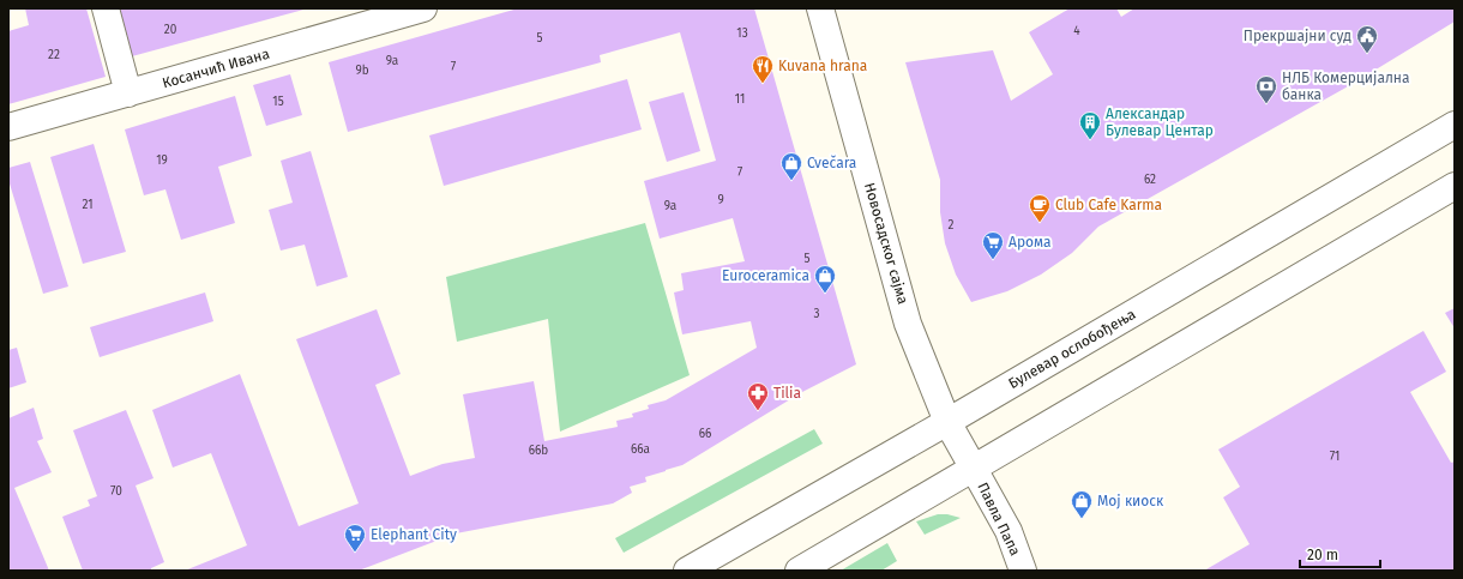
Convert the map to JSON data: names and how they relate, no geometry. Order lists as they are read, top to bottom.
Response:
{
  "streets": {
    "main road": [
      "Косанчић Ивана",
      "Новосадског сајма",
      "Булевар ослобођења",
      "Павла Папа"
    ]
  },
  "crossings": [
    ["Новосадског сајма", "Булевар ослобођења"],
    ["Новосадског сајма", "Павла Папа"]
  ],
  "places": {
    "public building": ["Прекршајни суд"],
    "restaurant": ["Kuvana hrana"],
    "bank": ["НЛБ Комерцијална банка"],
    "building": ["Александар Булевар Центар"],
    "shop": ["Cvečara", "Euroceramica", "Мој киоск"],
    "cafe": ["Club Cafe Karma"],
    "supermarket": ["Арома", "Elephant City"],
    "pharmacy": ["Tilia"]
  },
  "house_numbers": [
    "20",
    "4",
    "13",
    "5",
    "22",
    "9a",
    "7",
    "9b",
    "11",
    "15",
    "19",
    "7",
    "62",
    "9",
    "21",
    "9a",
    "2",
    "5",
    "3",
    "66",
    "66a",
    "66b",
    "71",
    "70"
  ],
  "scale_bar": "20 m"
}
